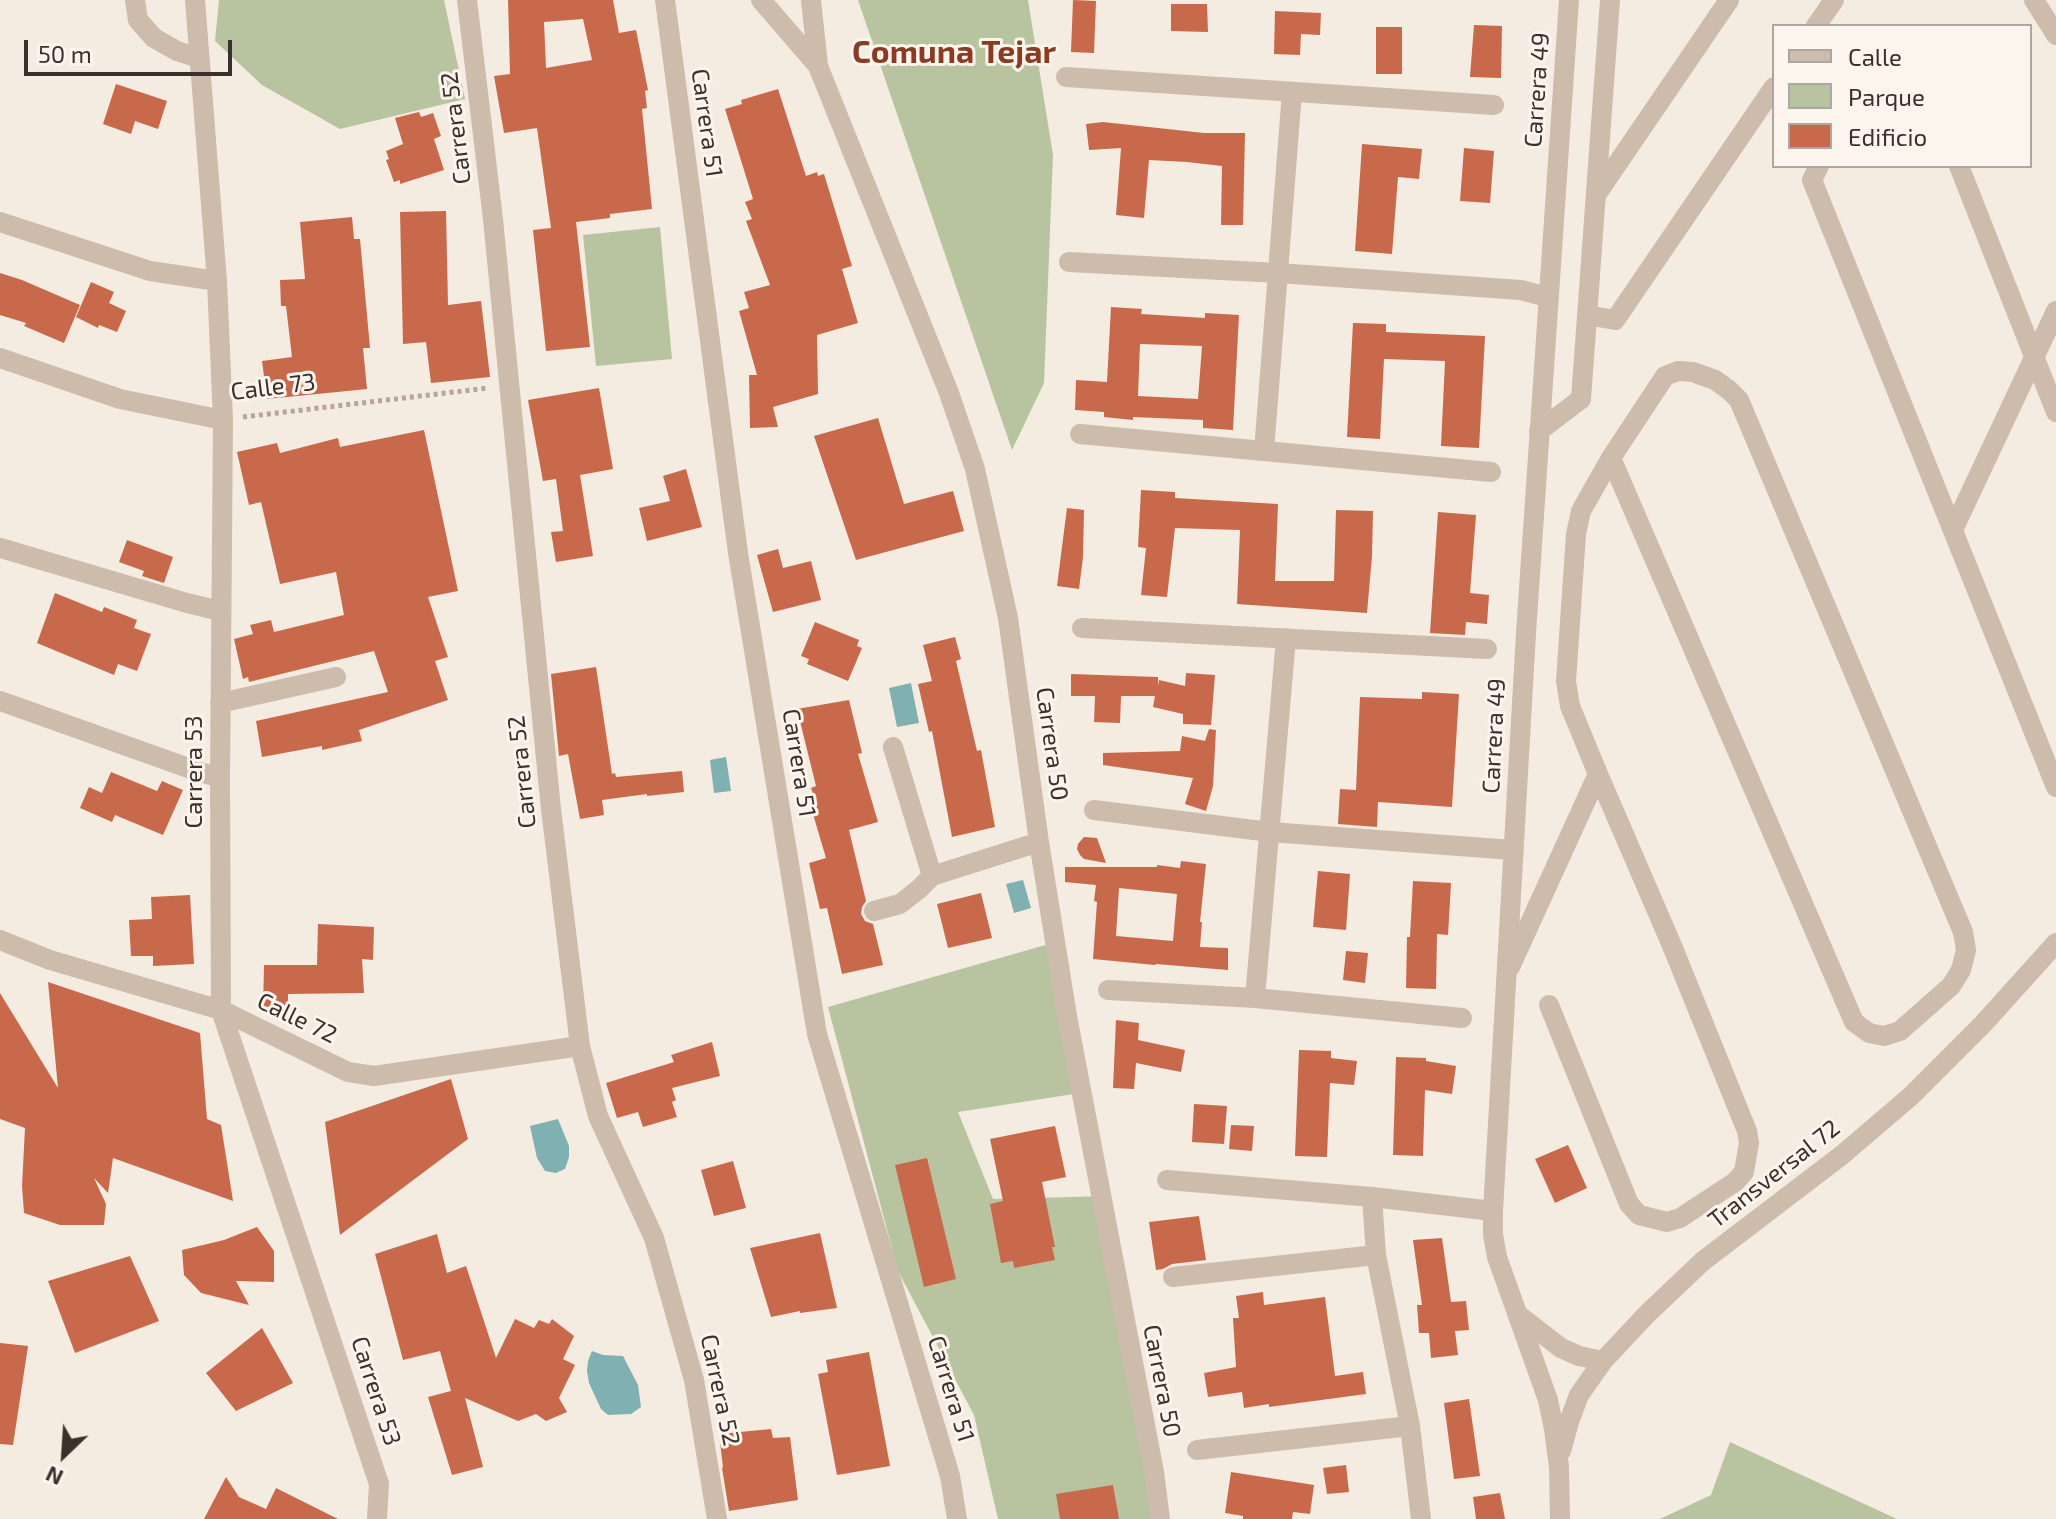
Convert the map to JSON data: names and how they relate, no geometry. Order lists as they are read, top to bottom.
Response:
{
  "streets": {
    "street": [
      "Carrera 49",
      "Carrera 51",
      "Carrera 52",
      "Calle 73",
      "Carrera 50",
      "Carrera 53",
      "Calle 72",
      "Transversal 72"
    ]
  },
  "crossings": [
    ["Carrera 49", "Transversal 72"],
    ["Carrera 52", "Calle 73"],
    ["Carrera 52", "Calle 72"],
    ["Calle 73", "Carrera 53"],
    ["Carrera 53", "Calle 72"]
  ],
  "districts": ["Comuna Tejar"],
  "legend": ["Calle", "Parque", "Edificio"],
  "scale_bar": "50 m",
  "north": "bottom left"
}
